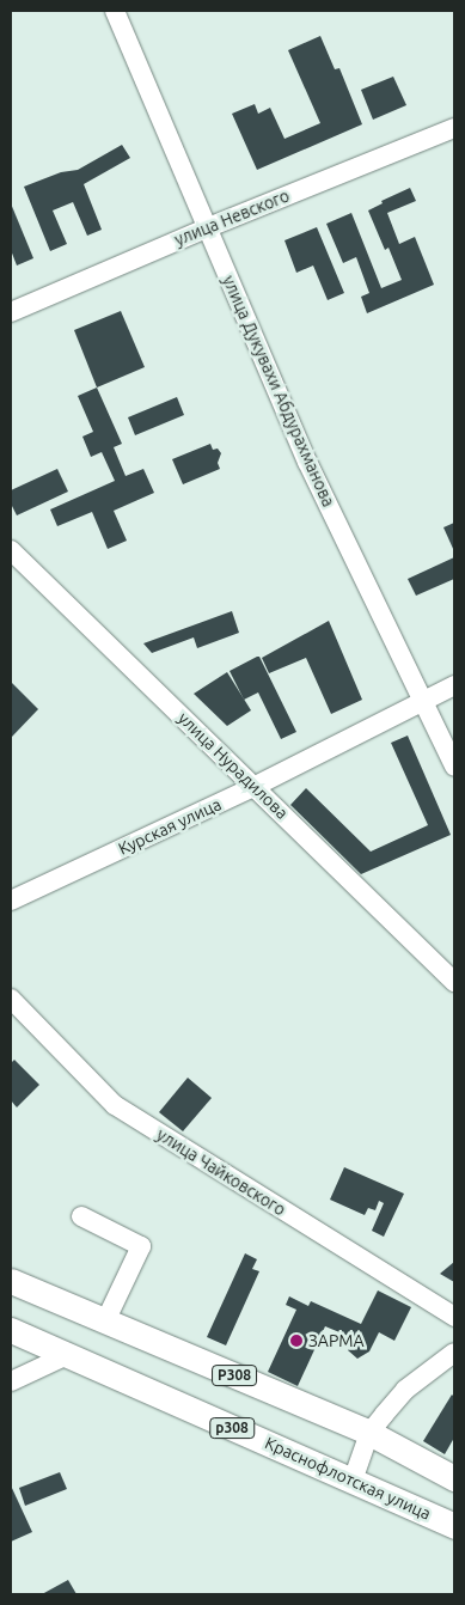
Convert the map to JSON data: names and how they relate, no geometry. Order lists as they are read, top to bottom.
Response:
{
  "streets": {
    "main road": ["P308", "p308", "Краснофлотская улица"],
    "street": [
      "улица Невского",
      "улица Дукувахи Абдурахманова",
      "улица Нурадилова",
      "Курская улица",
      "улица Чайковского"
    ]
  },
  "crossings": [
    ["улица Невского", "улица Дукувахи Абдурахманова"],
    ["улица Дукувахи Абдурахманова", "Курская улица"],
    ["улица Нурадилова", "Курская улица"]
  ],
  "places": ["ЗАРМА"]
}
